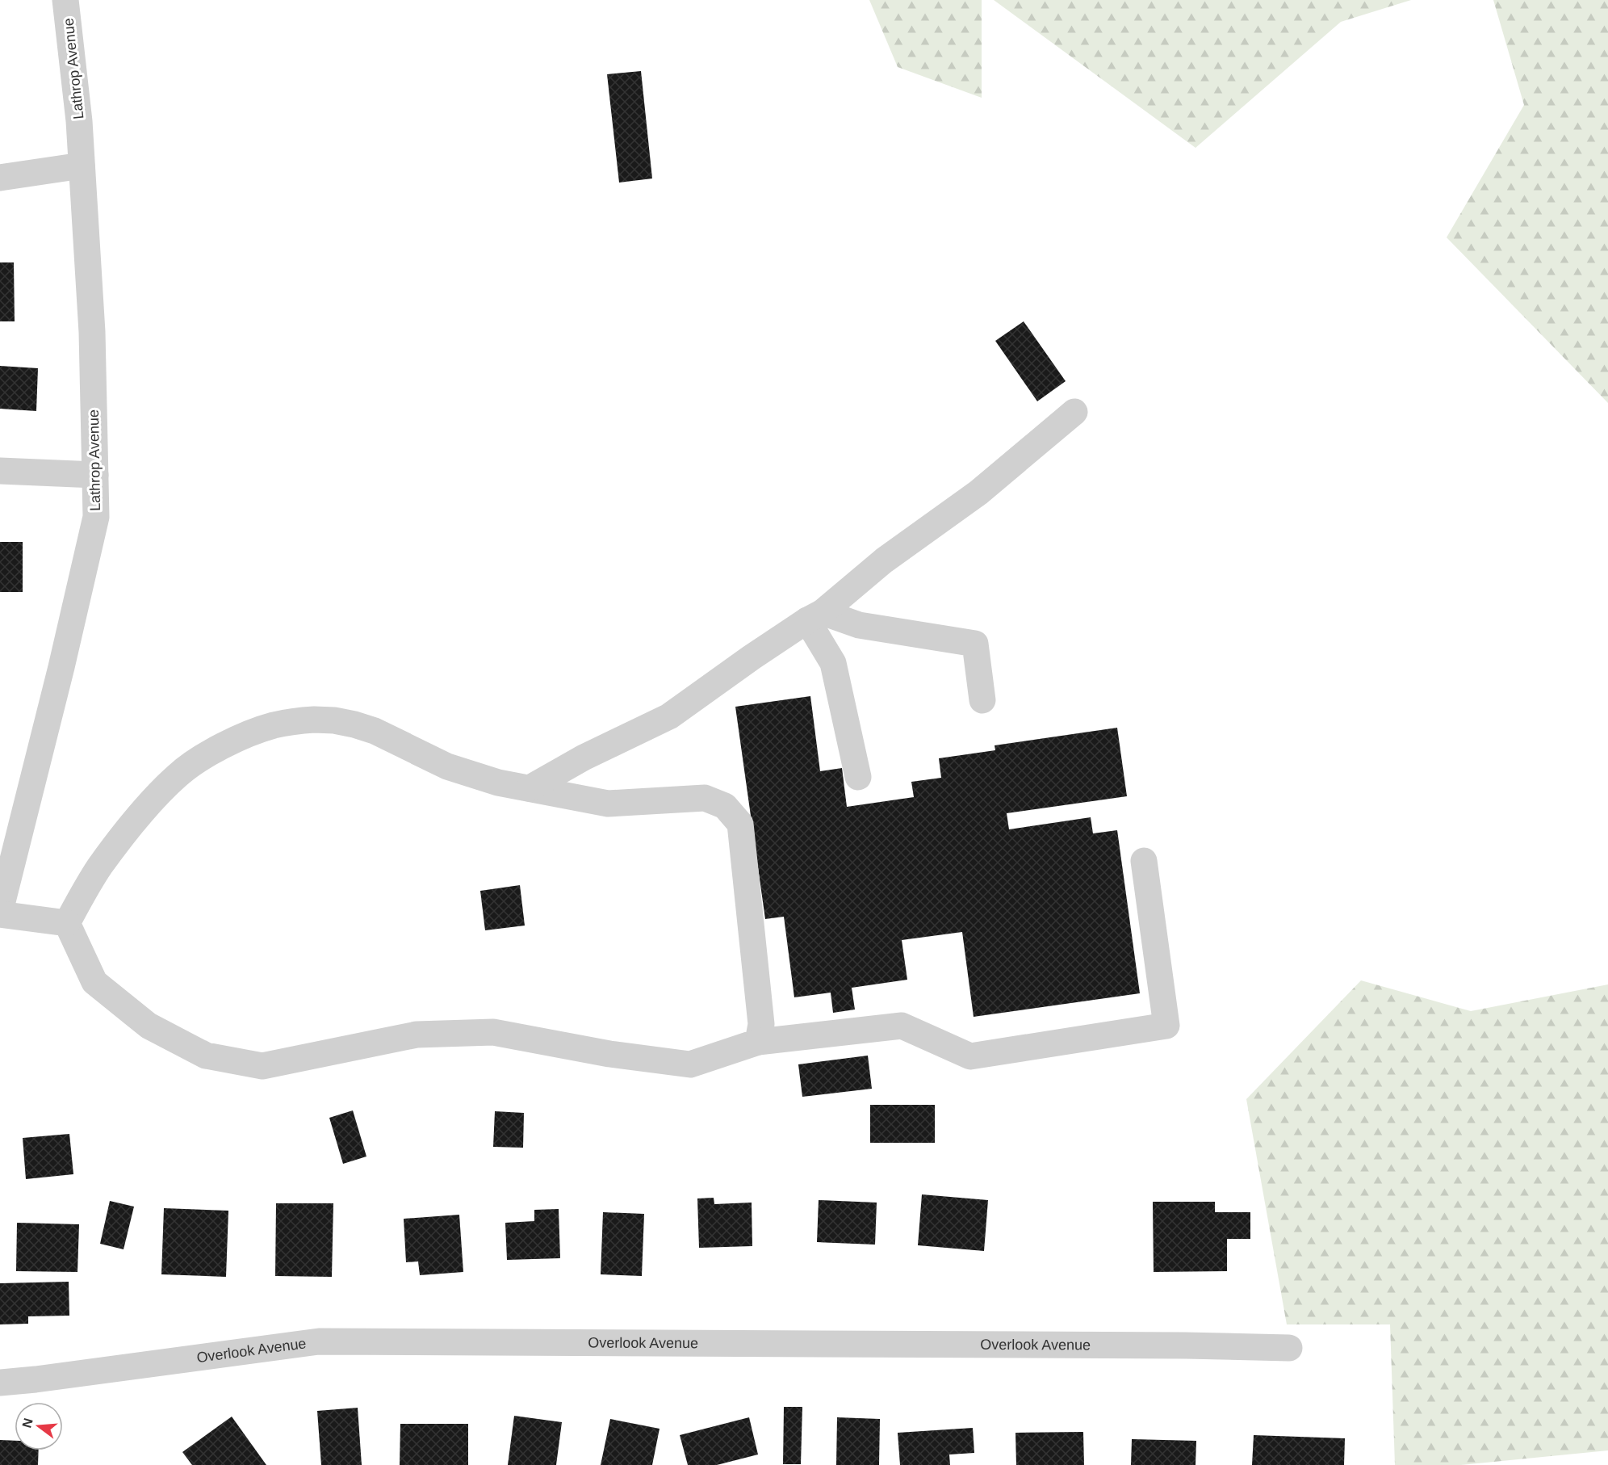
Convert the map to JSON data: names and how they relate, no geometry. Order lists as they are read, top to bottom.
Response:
{
  "streets": {
    "street": ["Lathrop Avenue", "Overlook Avenue"]
  },
  "north": "left"
}
